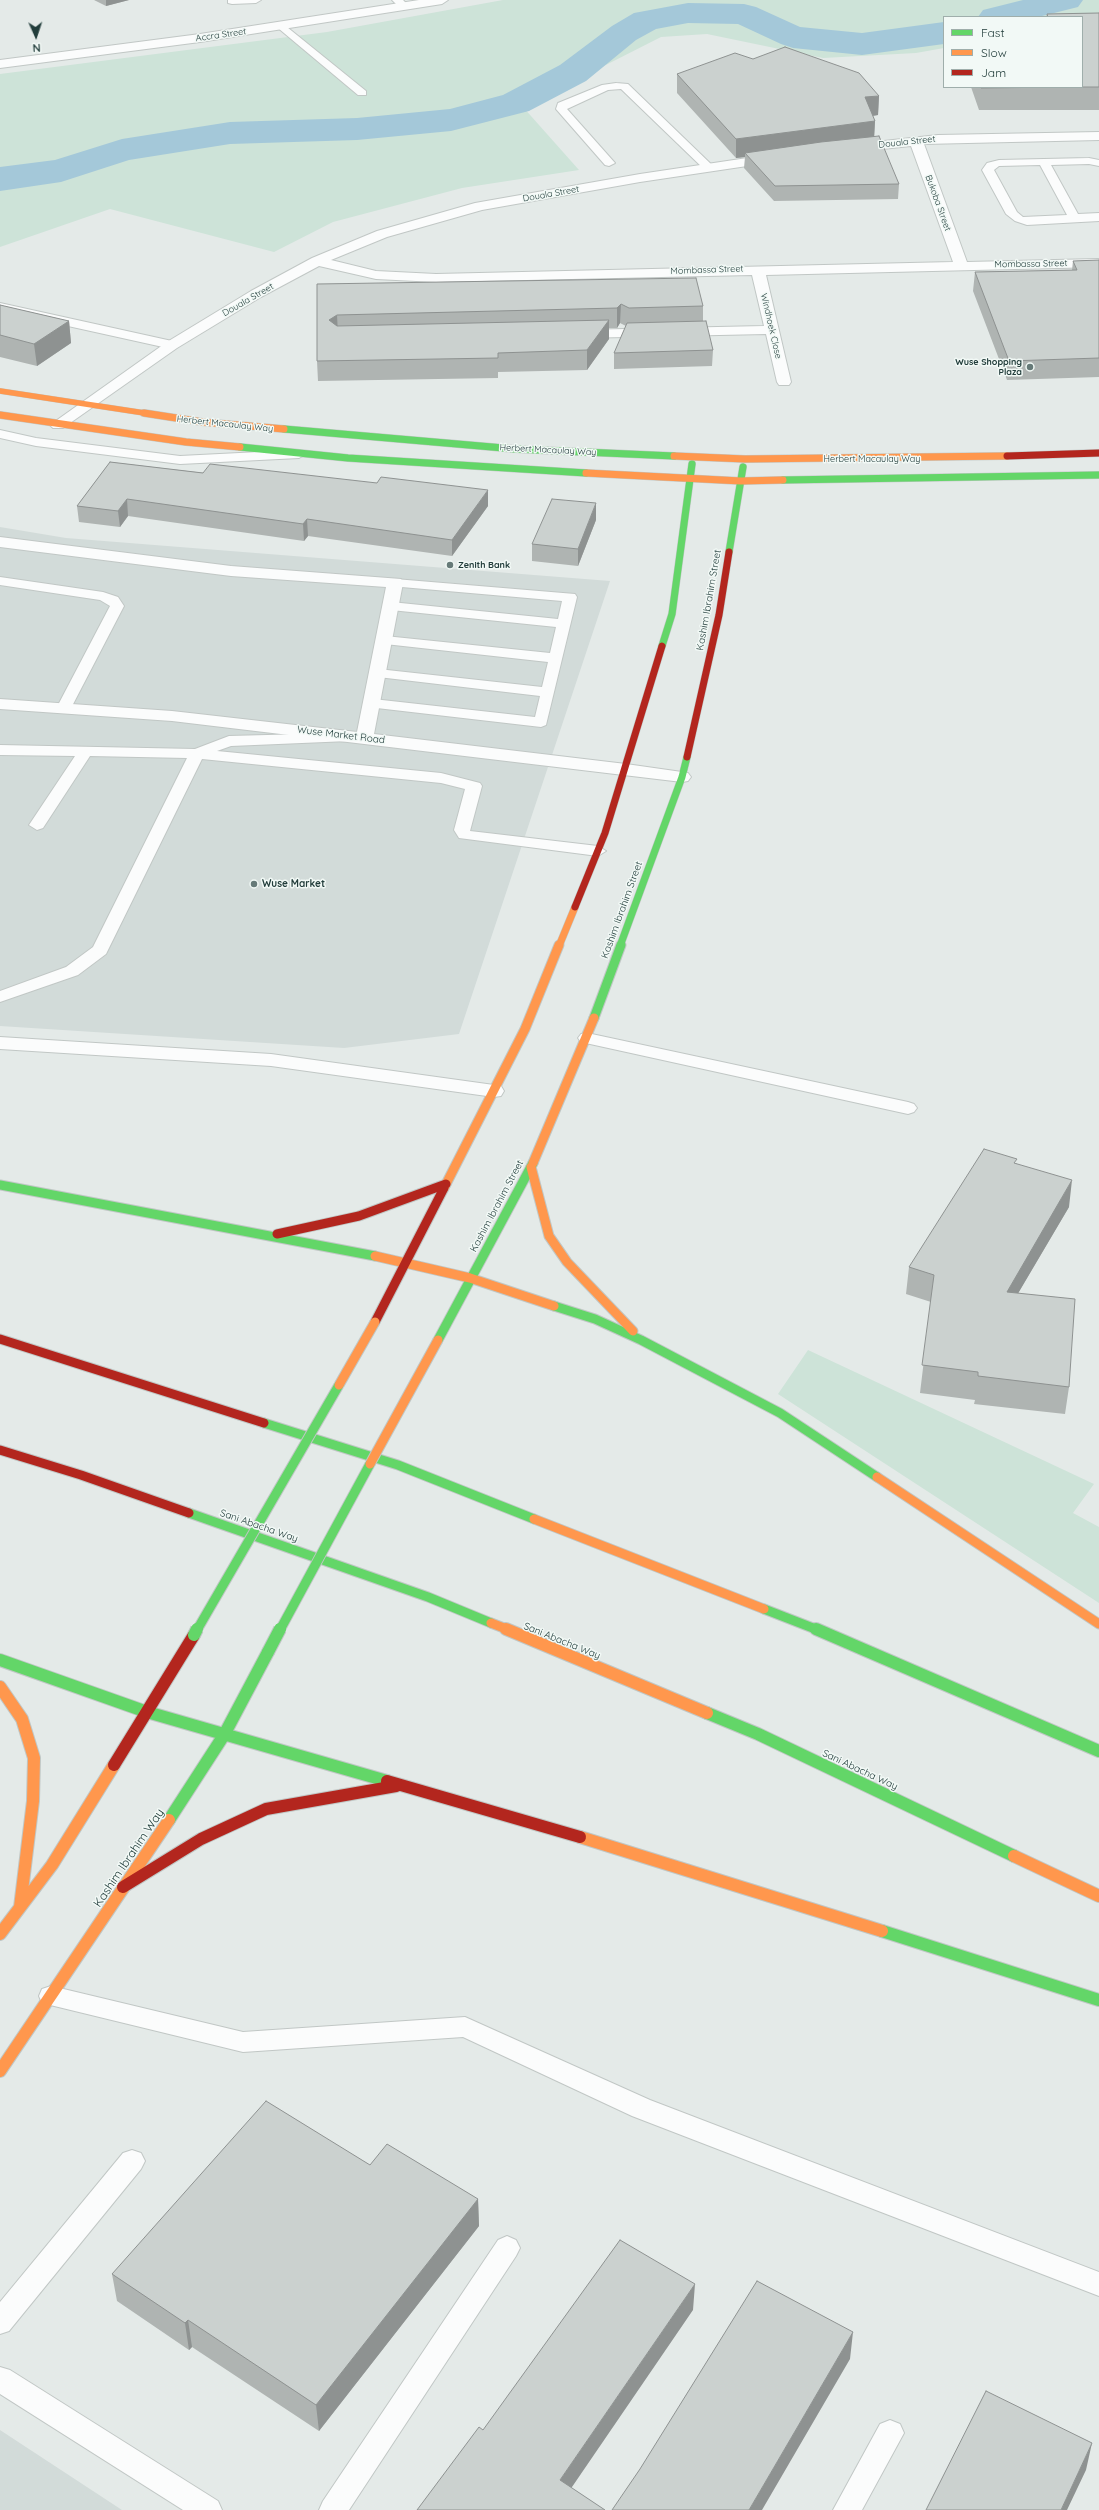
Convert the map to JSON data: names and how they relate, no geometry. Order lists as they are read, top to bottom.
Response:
{
  "streets": {
    "main road": [
      "Herbert Macaulay Way",
      "Kashim Ibrahim Street",
      "Sani Abacha Way",
      "Kashim Ibrahim Way"
    ],
    "street": [
      "Accra Street",
      "Douala Street",
      "Bukoba Street",
      "Mombassa Street",
      "Windhoek Close",
      "Wuse Market Road"
    ]
  },
  "crossings": [
    ["Douala Street", "Bukoba Street"],
    ["Douala Street", "Mombassa Street"],
    ["Douala Street", "Herbert Macaulay Way"],
    ["Bukoba Street", "Mombassa Street"],
    ["Mombassa Street", "Windhoek Close"],
    ["Herbert Macaulay Way", "Kashim Ibrahim Street"],
    ["Kashim Ibrahim Street", "Wuse Market Road"],
    ["Kashim Ibrahim Street", "Kashim Ibrahim Way"]
  ],
  "places": ["Wuse Shopping Plaza", "Zenith Bank", "Wuse Market"],
  "legend": ["Fast", "Slow", "Jam"],
  "north": "bottom"
}
